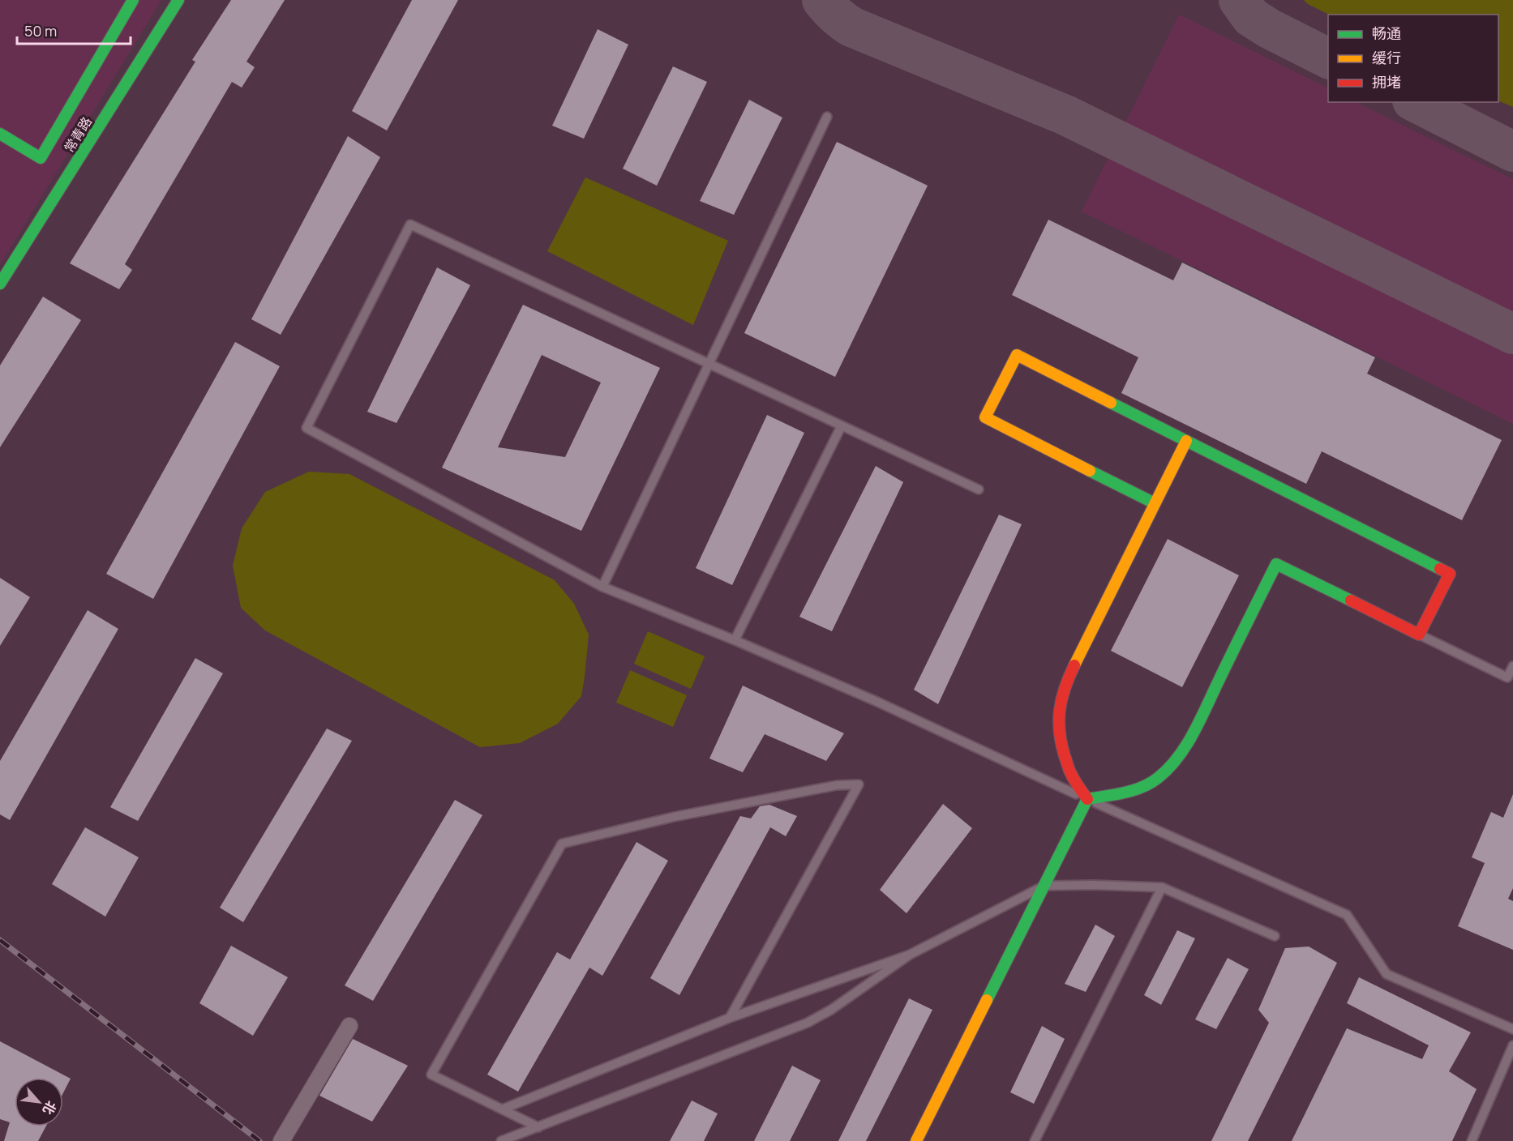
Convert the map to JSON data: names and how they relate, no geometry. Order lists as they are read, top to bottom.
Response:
{
  "streets": {
    "street": ["常青路"]
  },
  "legend": ["畅通", "缓行", "拥堵"],
  "scale_bar": "50 m",
  "north": "bottom right"
}
